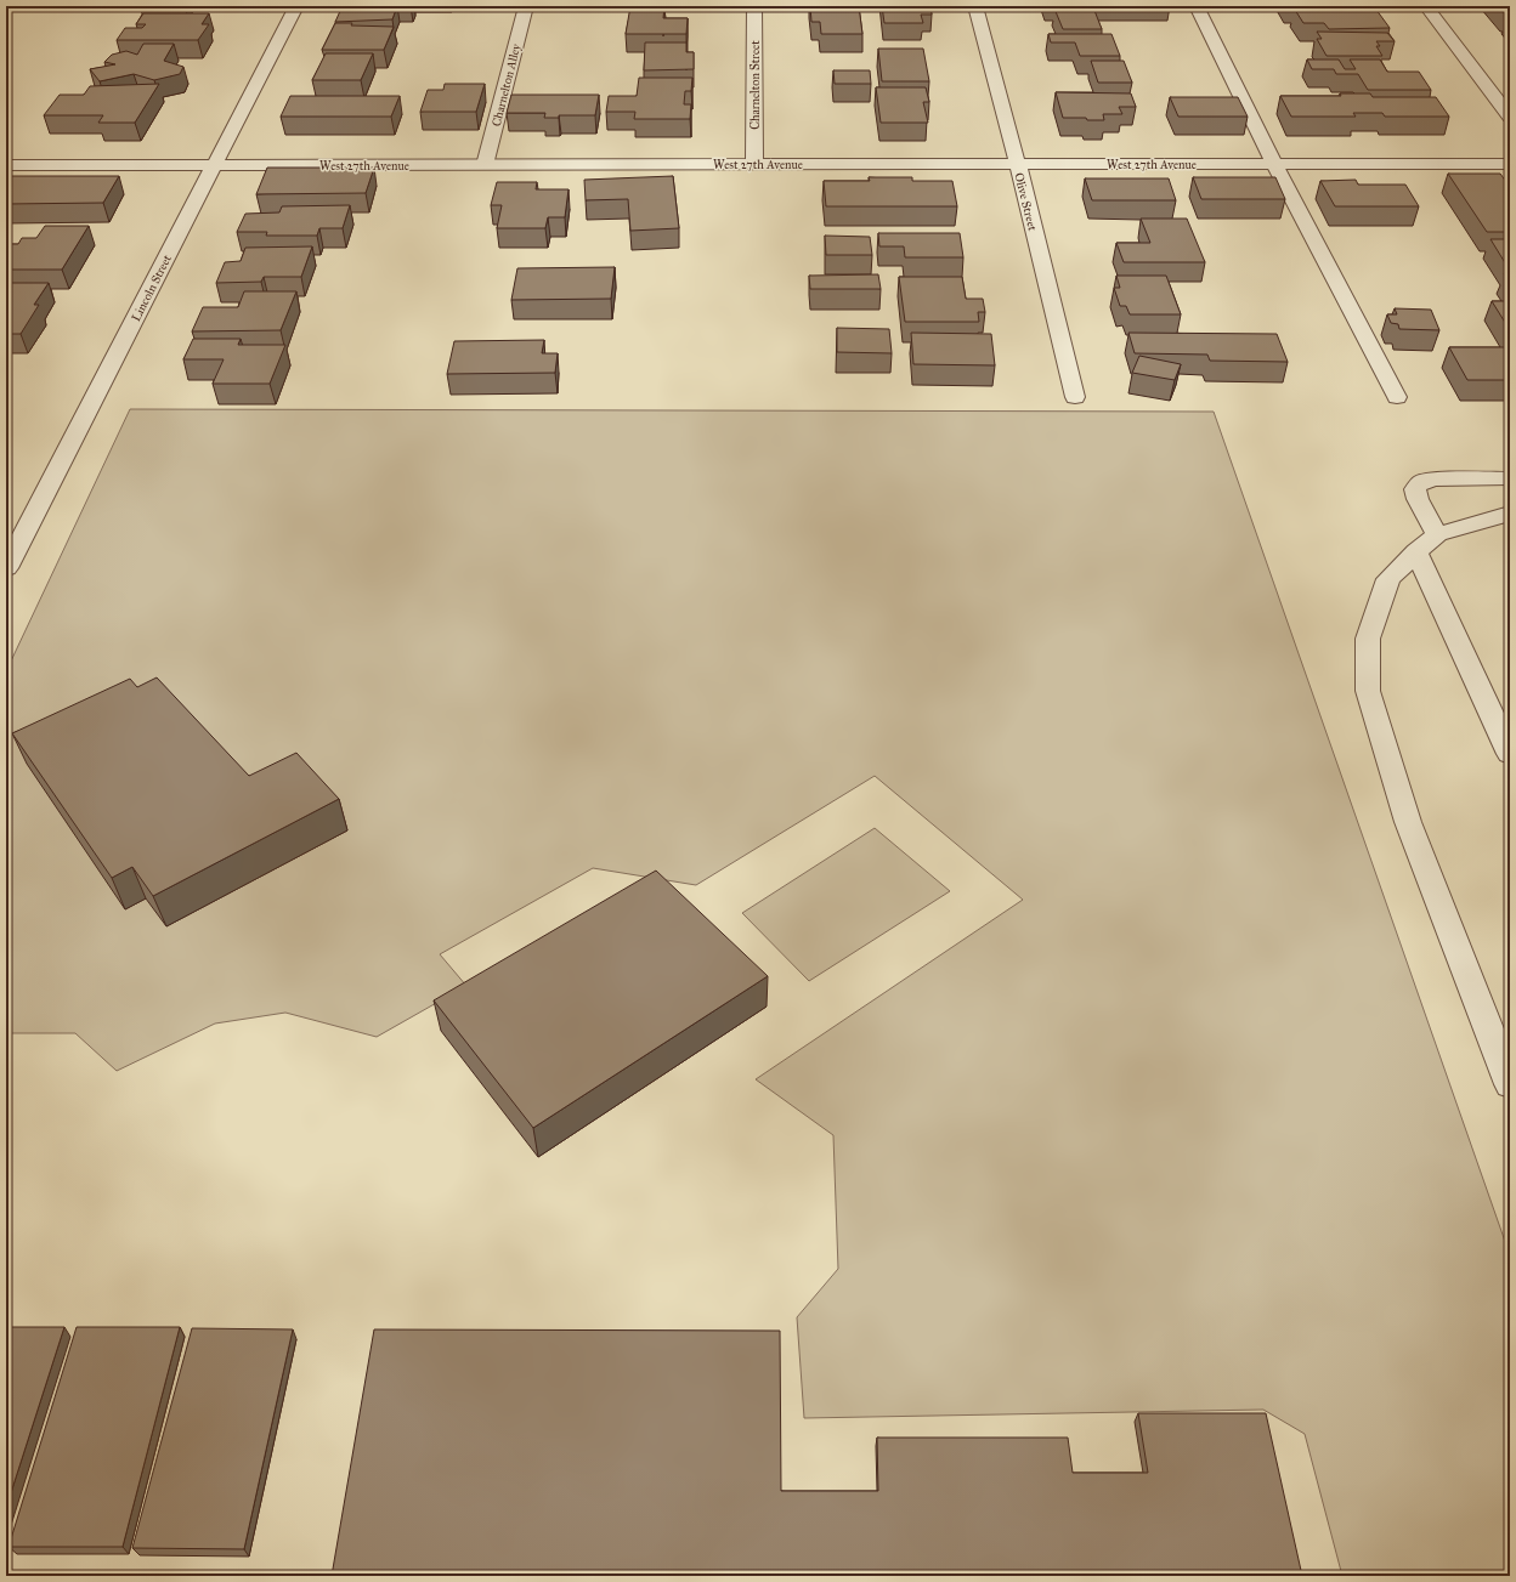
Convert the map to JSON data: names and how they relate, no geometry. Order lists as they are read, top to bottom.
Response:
{
  "streets": {
    "street": [
      "Charnelton Alley",
      "Charnelton Street",
      "West 27th Avenue",
      "Olive Street",
      "Lincoln Street"
    ]
  },
  "crossings": [
    ["Charnelton Alley", "West 27th Avenue"],
    ["Charnelton Street", "West 27th Avenue"],
    ["West 27th Avenue", "Olive Street"],
    ["West 27th Avenue", "Lincoln Street"]
  ]
}
